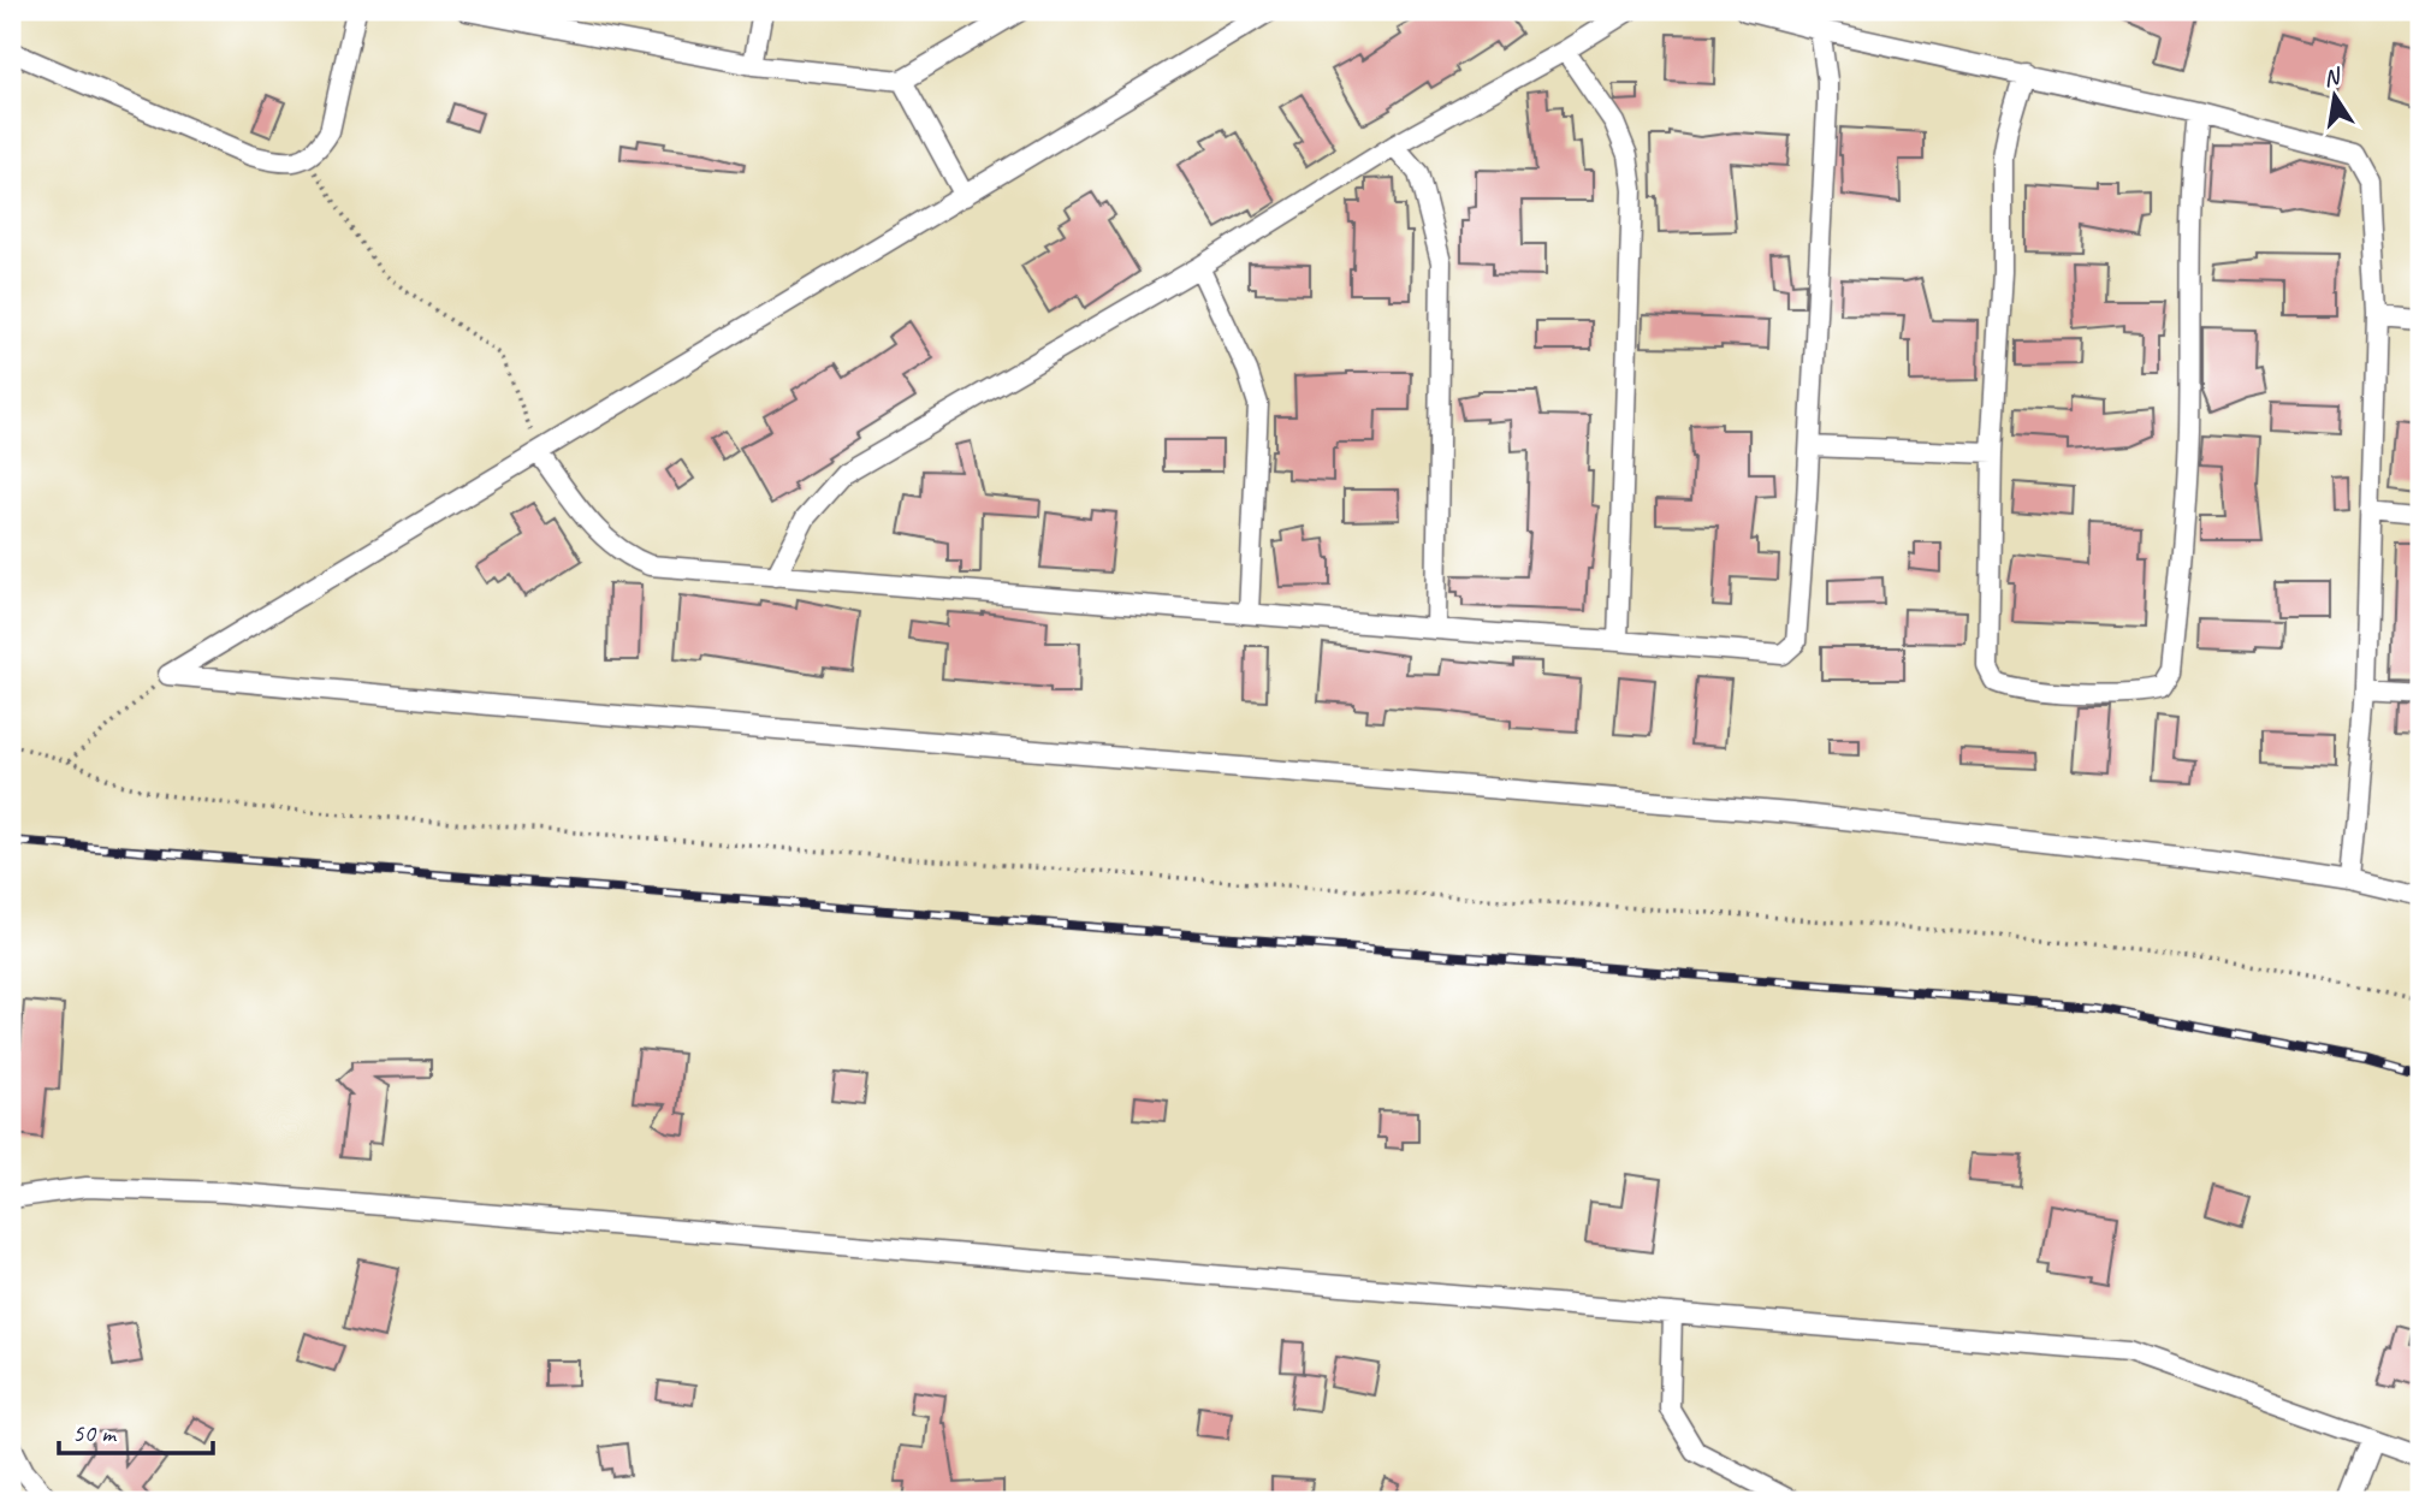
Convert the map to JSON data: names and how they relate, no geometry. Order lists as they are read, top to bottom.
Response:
{
  "scale_bar": "50 m",
  "north": "top"
}
